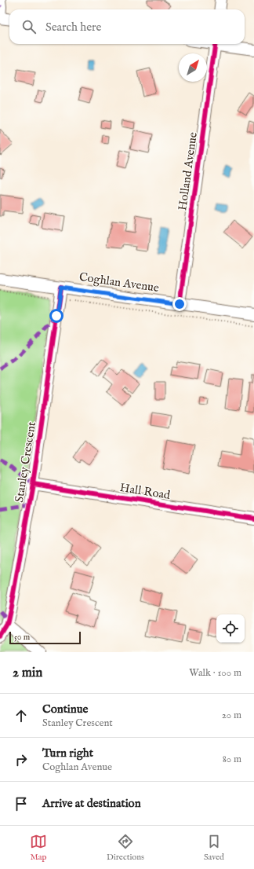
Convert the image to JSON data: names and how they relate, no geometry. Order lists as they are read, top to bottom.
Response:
{
  "streets": {
    "street": [
      "Holland Avenue",
      "Coghlan Avenue",
      "Stanley Crescent",
      "Hall Road"
    ]
  },
  "crossings": [
    ["Holland Avenue", "Coghlan Avenue"],
    ["Coghlan Avenue", "Stanley Crescent"],
    ["Stanley Crescent", "Hall Road"]
  ],
  "scale_bar": "50 m",
  "north": "top right",
  "page": {
    "search": "Search here",
    "scale": "50 m",
    "heading": ["2 min", "Walk · 100 m"],
    "list": [
      ["Continue", "Stanley Crescent", "20 m"],
      ["Turn right", "Coghlan Avenue", "80 m"],
      "Arrive at destination"
    ],
    "nav": ["Map", "Directions", "Saved"]
  }
}
